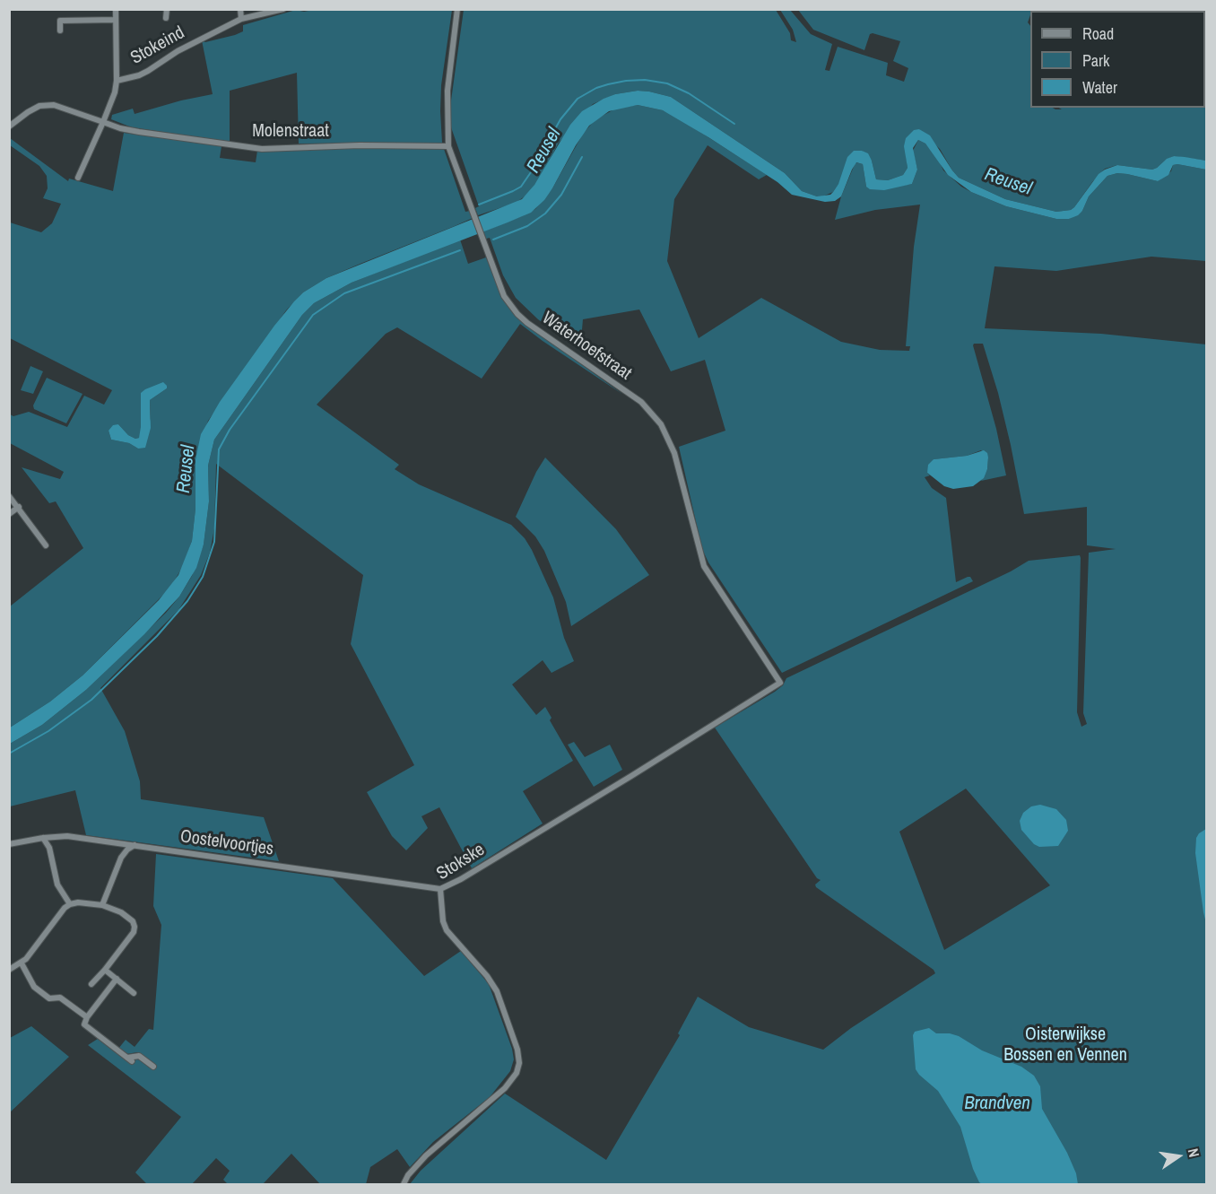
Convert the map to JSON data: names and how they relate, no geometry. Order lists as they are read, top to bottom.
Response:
{
  "streets": {
    "street": [
      "Stokeind",
      "Molenstraat",
      "Waterhoefstraat",
      "Oostelvoortjes",
      "Stokske"
    ]
  },
  "crossings": [
    ["Molenstraat", "Waterhoefstraat"],
    ["Waterhoefstraat", "Stokske"],
    ["Oostelvoortjes", "Stokske"]
  ],
  "water": ["Reusel", "Brandven"],
  "parks": ["Oisterwijkse Bossen en Vennen"],
  "legend": ["Road", "Park", "Water"],
  "north": "right"
}
